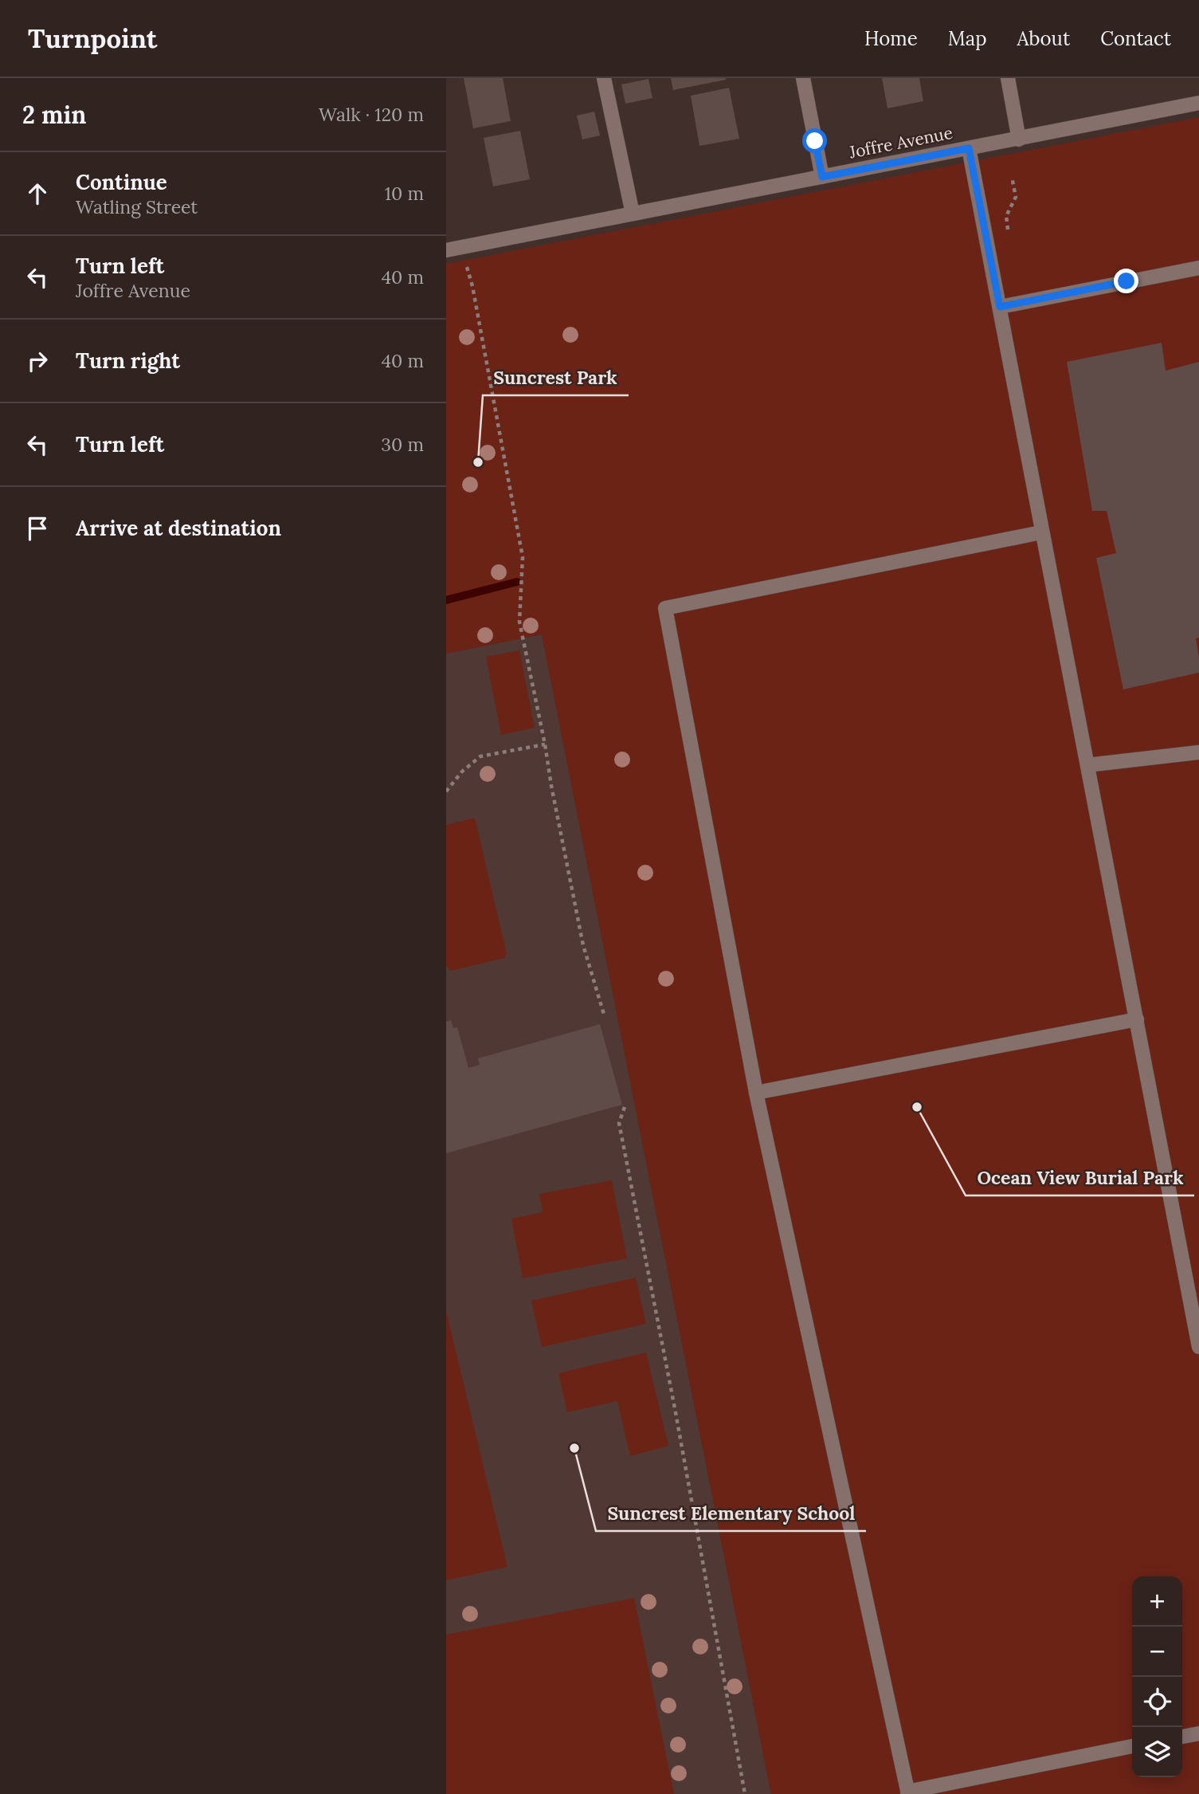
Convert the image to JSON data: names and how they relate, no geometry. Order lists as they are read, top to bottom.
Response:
{
  "streets": {
    "street": ["Joffre Avenue"]
  },
  "places": ["Suncrest Park", "Ocean View Burial Park", "Suncrest Elementary School"],
  "page": {
    "header": "Turnpoint",
    "nav": [
      "Home",
      "Map",
      "About",
      "Contact"
    ],
    "heading": ["2 min", "Walk · 120 m"],
    "list": [
      ["Continue", "Watling Street", "10 m"],
      ["Turn left", "Joffre Avenue", "40 m"],
      ["Turn right", "40 m"],
      ["Turn left", "30 m"],
      "Arrive at destination"
    ],
    "map_buttons": ["+", "−"]
  }
}
